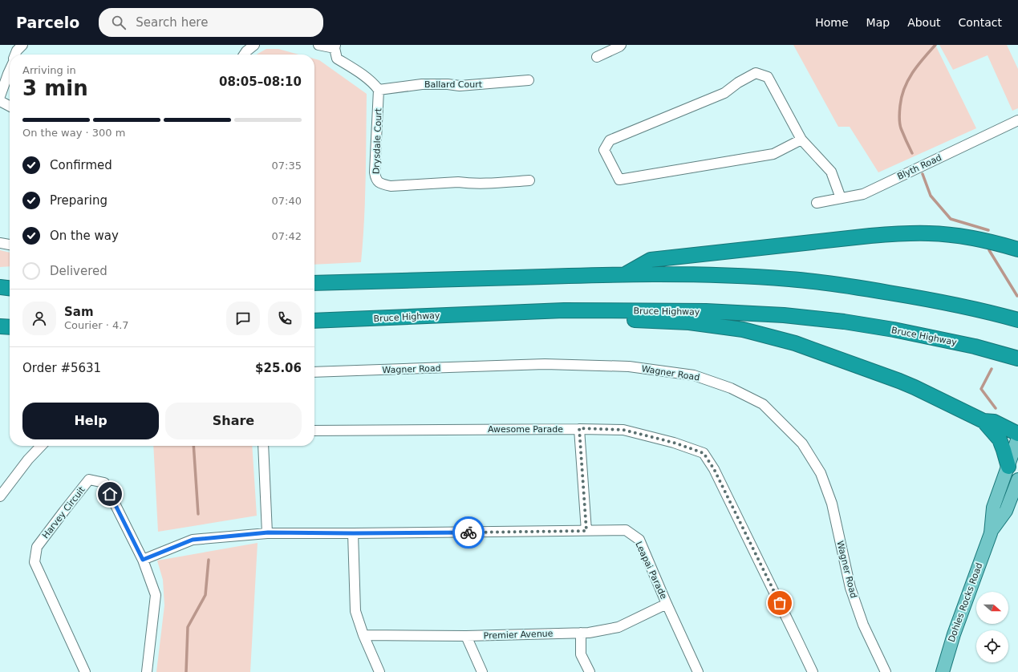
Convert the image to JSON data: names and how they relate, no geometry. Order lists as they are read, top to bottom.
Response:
{
  "streets": {
    "highway": ["Bruce Highway"],
    "main road": ["Dohles Rocks Road"],
    "street": [
      "Ballard Court",
      "Drysdale Court",
      "Blyth Road",
      "Wagner Road",
      "Awesome Parade",
      "Harvey Circuit",
      "Leapai Parade",
      "Premier Avenue"
    ]
  },
  "crossings": [
    ["Ballard Court", "Drysdale Court"],
    ["Harvey Circuit", "Leapai Parade"],
    ["Leapai Parade", "Premier Avenue"]
  ],
  "north": "right",
  "page": {
    "header": "Parcelo",
    "search": "Search here",
    "nav": [
      "Home",
      "Map",
      "About",
      "Contact"
    ],
    "heading": ["3 min", "Arriving in", "08:05–08:10"],
    "panel": [
      "Sam",
      "Courier · 4.7",
      "Order #5631",
      "$25.06"
    ],
    "bar": "On the way · 300 m",
    "list": [
      ["Confirmed", "07:35"],
      ["Preparing", "07:40"],
      ["On the way", "07:42"],
      "Delivered"
    ],
    "buttons": ["Help", "Share"]
  }
}
